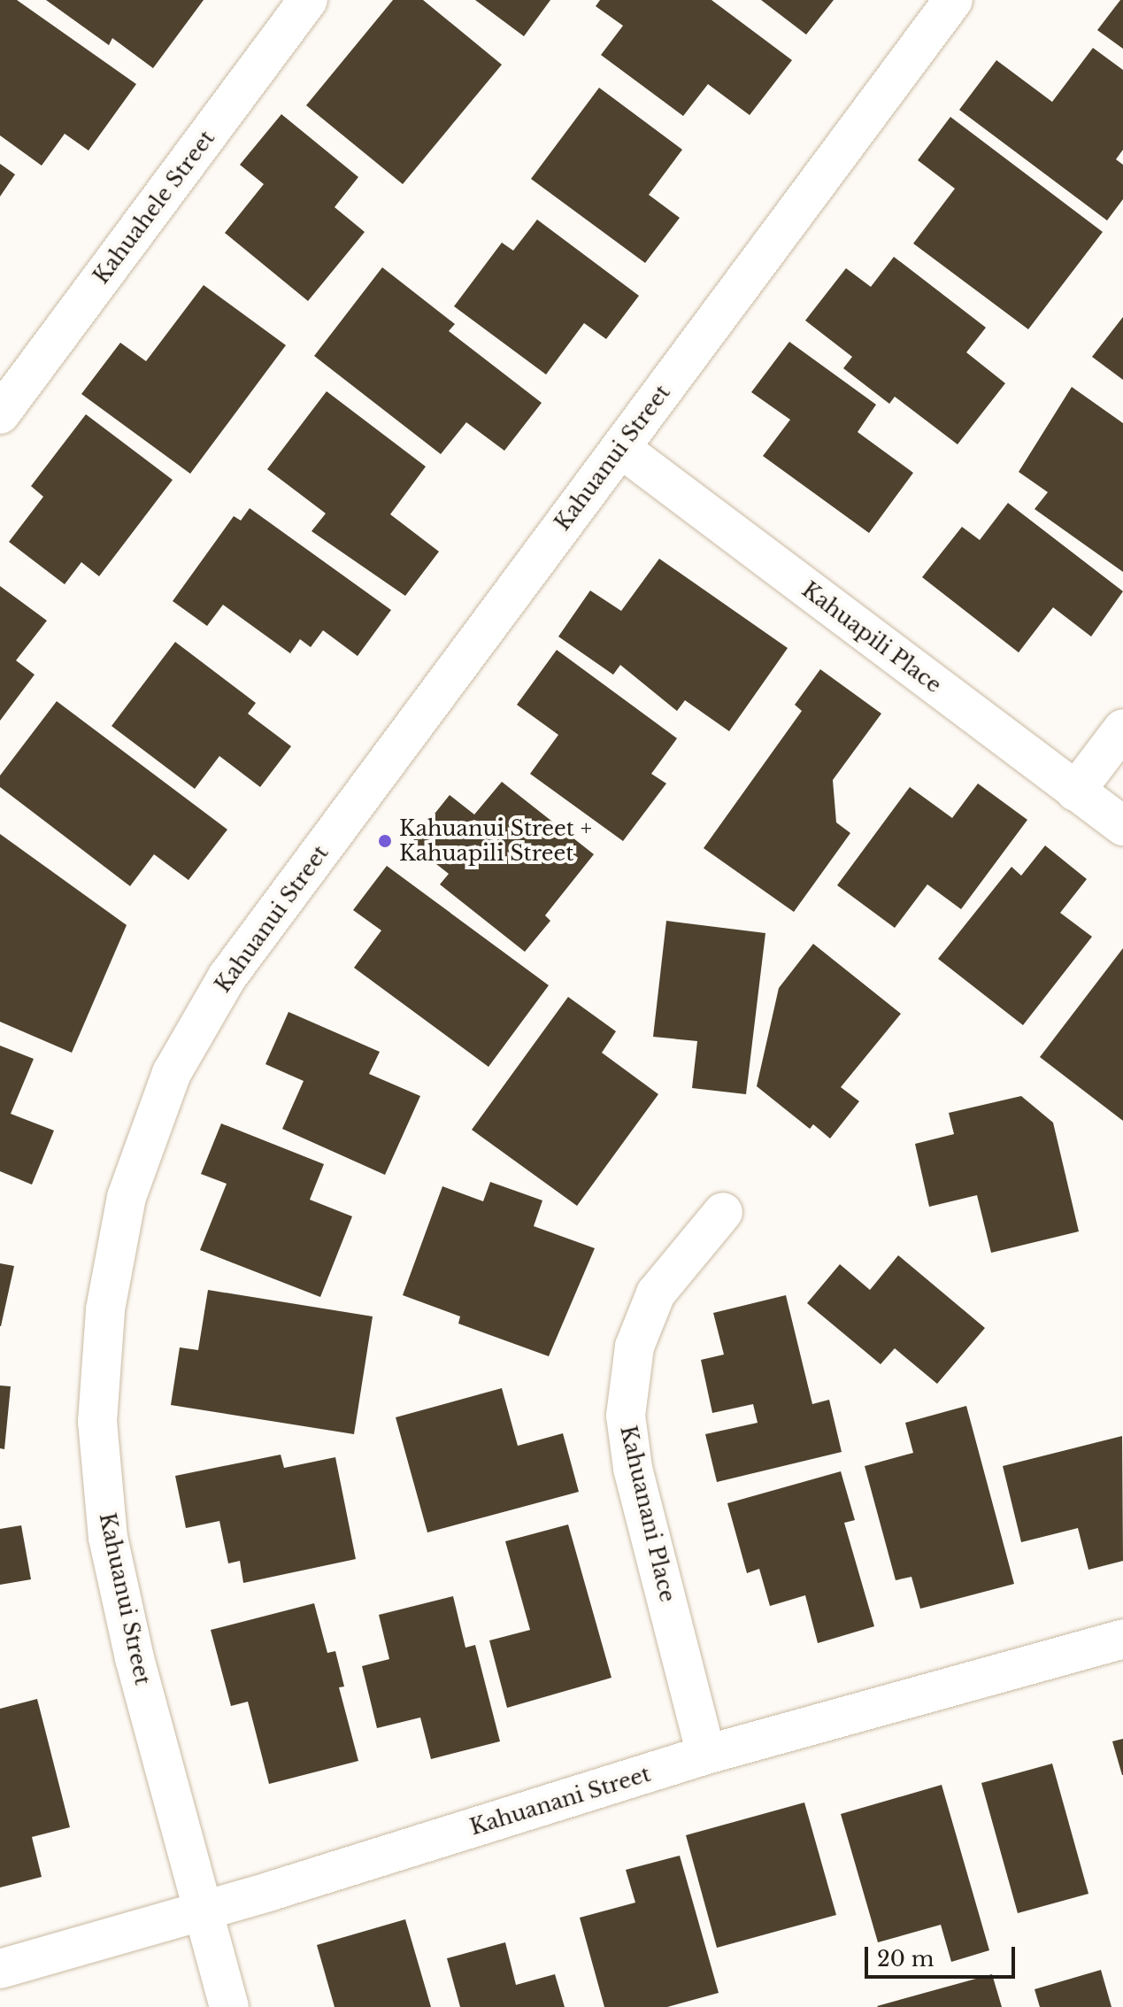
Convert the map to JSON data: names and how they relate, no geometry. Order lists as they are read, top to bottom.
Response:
{
  "streets": {
    "street": [
      "Kahuahele Street",
      "Kahuanui Street",
      "Kahuapili Place",
      "Kahuanani Place",
      "Kahuanani Street"
    ]
  },
  "crossings": [
    ["Kahuanui Street", "Kahuapili Place"],
    ["Kahuanui Street", "Kahuanani Street"],
    ["Kahuanani Place", "Kahuanani Street"]
  ],
  "places": ["Kahuanui Street + Kahuapili Street"],
  "scale_bar": "20 m"
}
